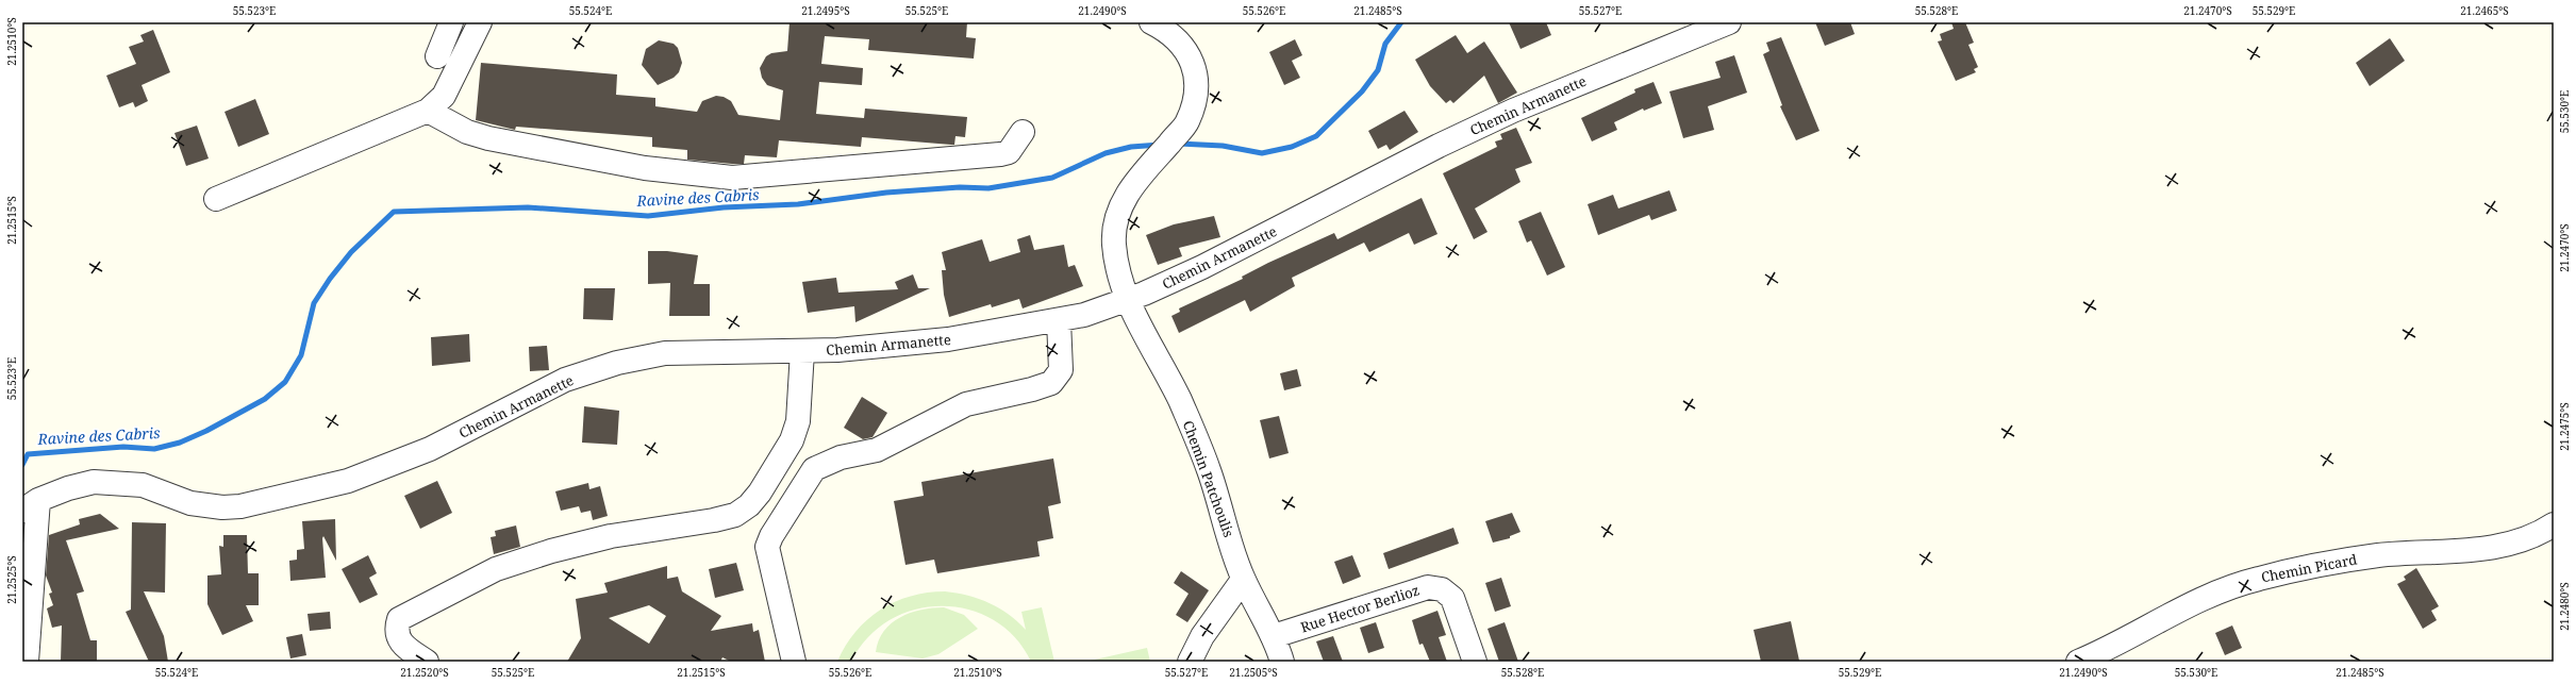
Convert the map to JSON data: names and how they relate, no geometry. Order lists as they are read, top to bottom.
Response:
{
  "streets": {
    "street": [
      "Chemin Armanette",
      "Chemin Patchoulis",
      "Chemin Picard",
      "Rue Hector Berlioz"
    ]
  },
  "crossings": [
    ["Chemin Armanette", "Chemin Patchoulis"],
    ["Chemin Patchoulis", "Rue Hector Berlioz"]
  ],
  "water": ["Ravine des Cabris"],
  "coordinates": [
    "55.523°E",
    "55.524°E",
    "21.2495°S",
    "55.525°E",
    "21.2490°S",
    "55.526°E",
    "21.2485°S",
    "55.527°E",
    "55.528°E",
    "21.2470°S",
    "55.529°E",
    "21.2465°S",
    "21.2510°S",
    "55.530°E",
    "21.2515°S",
    "21.2475°S",
    "21.2525°S",
    "21.2480°S",
    "21.2520°S",
    "21.2505°S"
  ]
}
